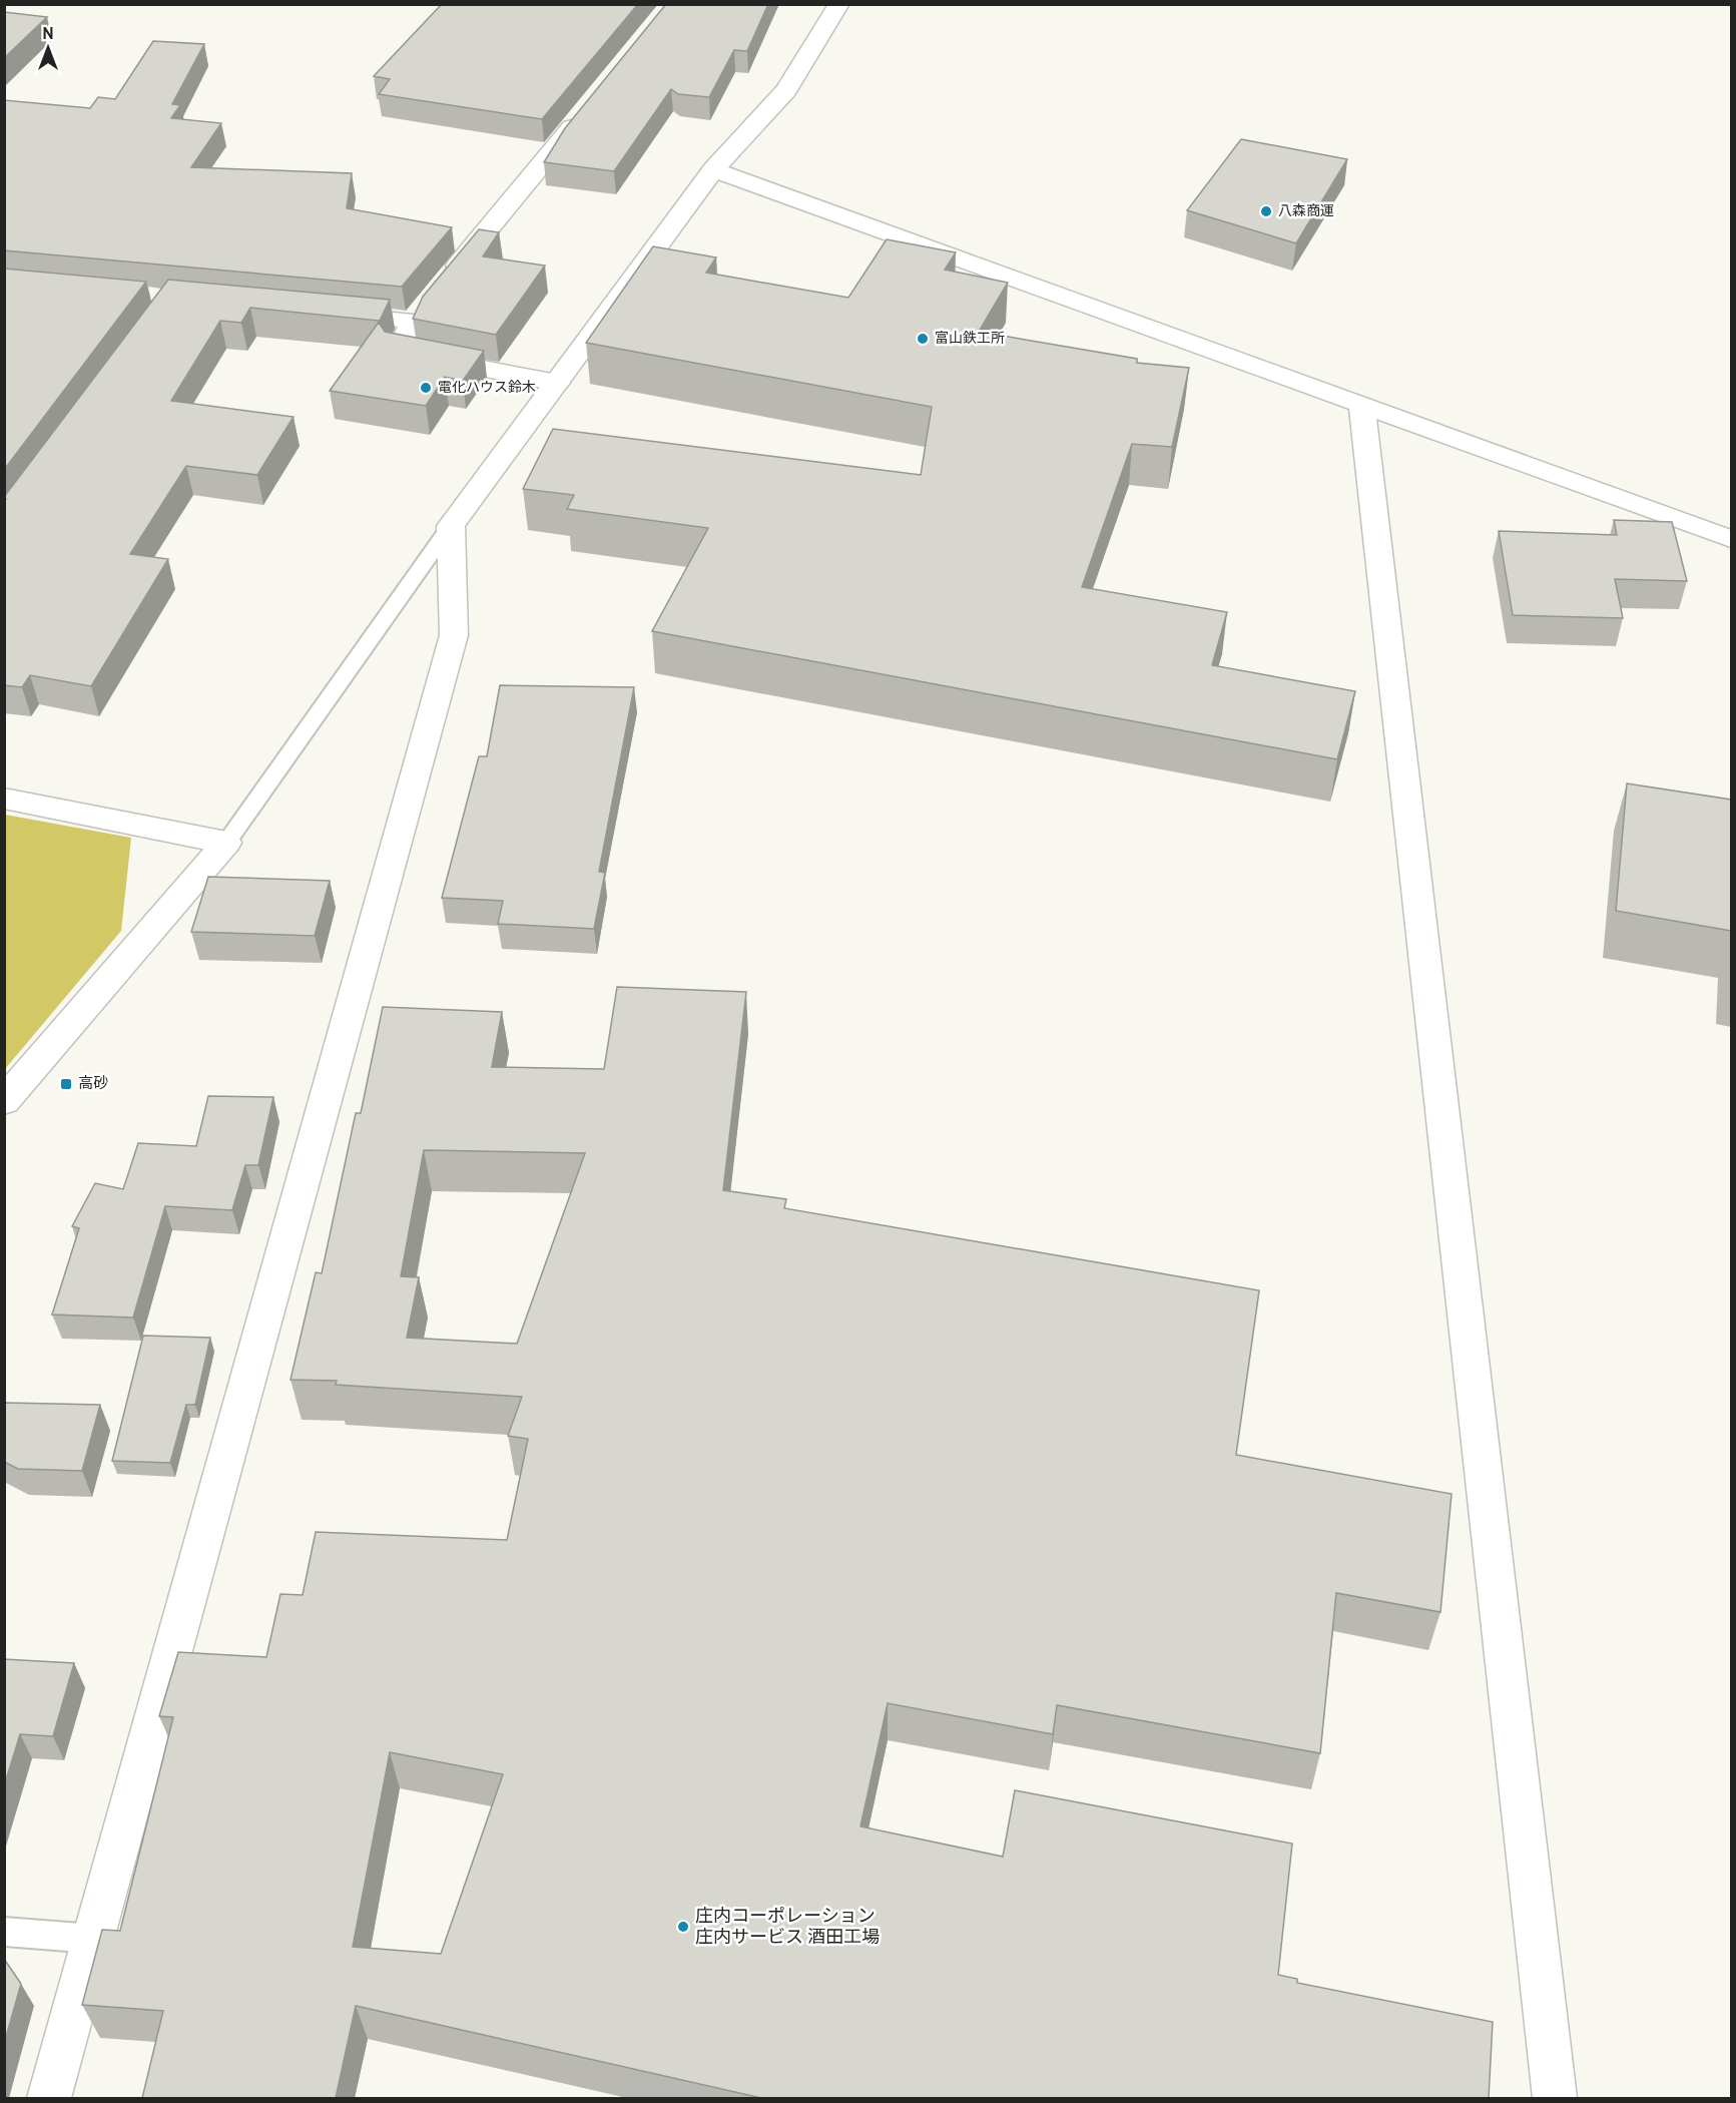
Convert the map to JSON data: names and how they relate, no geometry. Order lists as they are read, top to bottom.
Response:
{
  "places": {
    "other": [
      "八森商運",
      "富山鉄工所",
      "電化ハウス鈴木",
      "庄内コーポレーション 庄内サービス 酒田工場"
    ],
    "transit": ["高砂"]
  },
  "north": "top"
}
